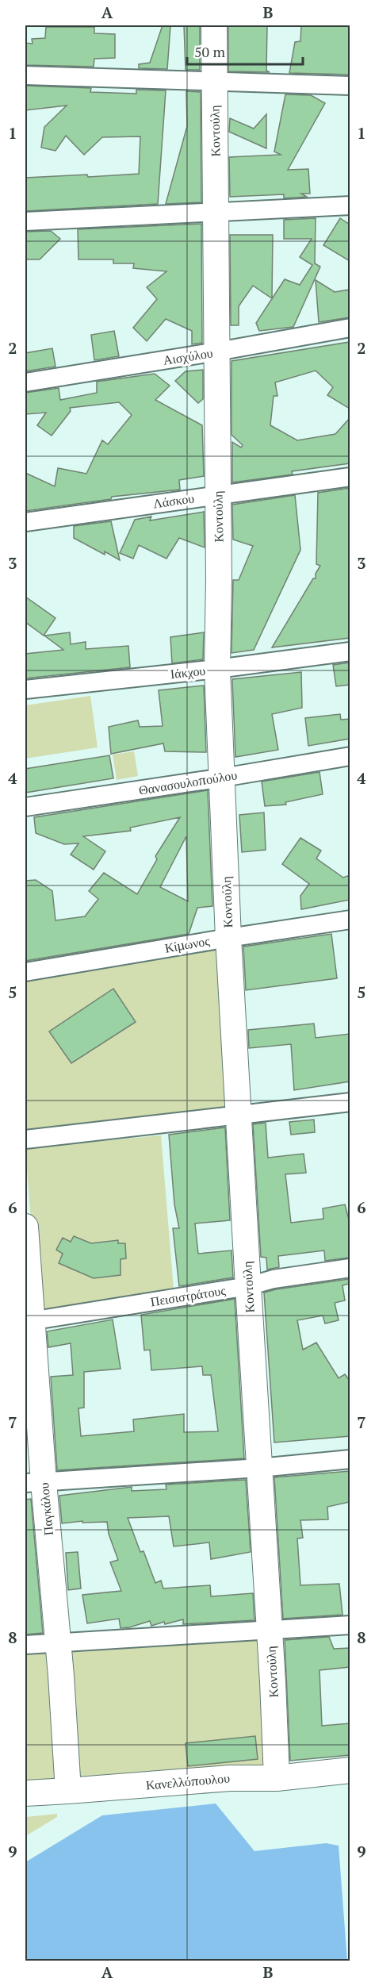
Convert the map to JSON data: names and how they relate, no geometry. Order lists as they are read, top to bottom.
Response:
{
  "streets": {
    "main road": ["Κοντούλη", "Παγκάλου", "Κανελλόπουλου"],
    "street": [
      "Αισχύλου",
      "Λάσκου",
      "Ιάκχου",
      "Θανασουλοπούλου",
      "Κίμωνος",
      "Πεισιστράτους"
    ]
  },
  "crossings": [
    ["Κοντούλη", "Αισχύλου"],
    ["Κοντούλη", "Λάσκου"],
    ["Κοντούλη", "Ιάκχου"],
    ["Κοντούλη", "Θανασουλοπούλου"],
    ["Κοντούλη", "Κίμωνος"],
    ["Κοντούλη", "Πεισιστράτους"],
    ["Κοντούλη", "Κανελλόπουλου"],
    ["Πεισιστράτους", "Παγκάλου"],
    ["Παγκάλου", "Κανελλόπουλου"]
  ],
  "scale_bar": "50 m",
  "grid": {
    "columns": ["A", "B"],
    "rows": [
      "1",
      "2",
      "3",
      "4",
      "5",
      "6",
      "7",
      "8",
      "9"
    ]
  }
}
